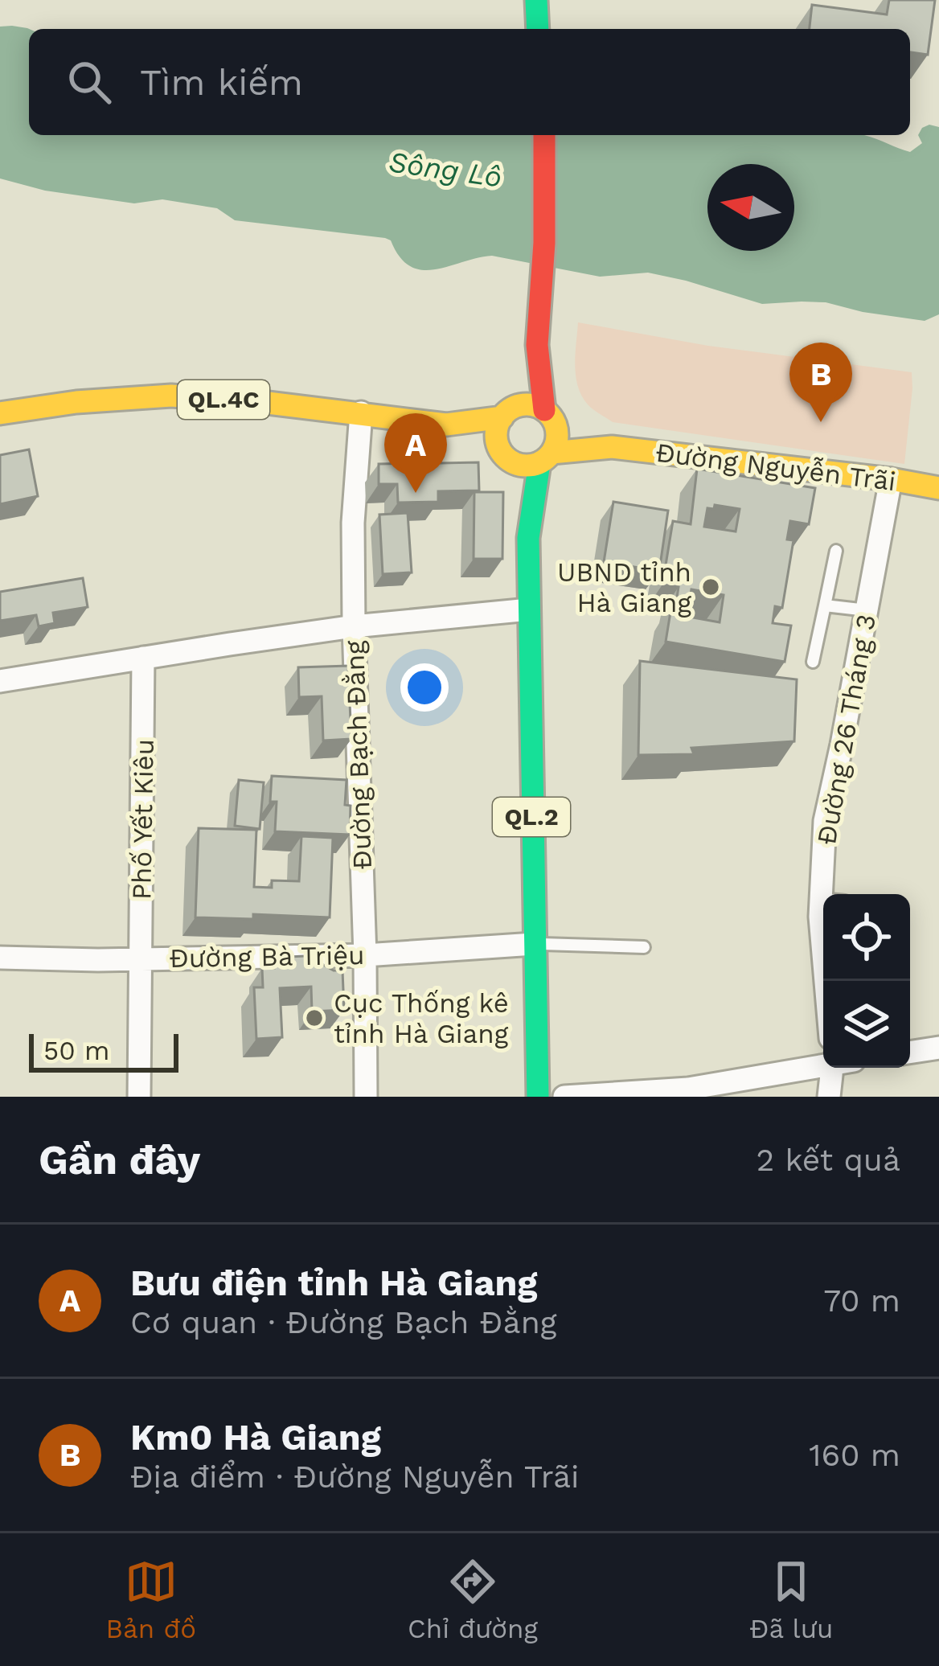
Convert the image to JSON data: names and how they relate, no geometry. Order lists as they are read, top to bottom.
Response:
{
  "streets": {
    "main road": ["QL.4C", "Đường Nguyễn Trãi", "QL.2"],
    "street": [
      "Đường 26 Tháng 3",
      "Đường Bạch Đằng",
      "Phố Yết Kiêu",
      "Đường Bà Triệu"
    ]
  },
  "crossings": [
    ["QL.4C", "Đường Nguyễn Trãi"],
    ["QL.4C", "Đường Bạch Đằng"],
    ["QL.4C", "QL.2"],
    ["Đường Nguyễn Trãi", "Đường 26 Tháng 3"],
    ["Đường Nguyễn Trãi", "QL.2"],
    ["Đường Bạch Đằng", "Đường Bà Triệu"],
    ["QL.2", "Đường Bà Triệu"],
    ["Phố Yết Kiêu", "Đường Bà Triệu"]
  ],
  "water": ["Sông Lô"],
  "places": ["UBND tỉnh Hà Giang", "Cục Thống kê tỉnh Hà Giang"],
  "scale_bar": "50 m",
  "north": "left",
  "page": {
    "search": "Tìm kiếm",
    "pins": ["B", "A"],
    "scale": "50 m",
    "heading": ["Gần đây", "2 kết quả"],
    "list": [
      {
        "mark": "A",
        "name": "Bưu điện tỉnh Hà Giang",
        "note": "Cơ quan · Đường Bạch Đằng",
        "value": "70 m"
      },
      {
        "mark": "B",
        "name": "Km0 Hà Giang",
        "note": "Địa điểm · Đường Nguyễn Trãi",
        "value": "160 m"
      }
    ],
    "nav": ["Bản đồ", "Chỉ đường", "Đã lưu"]
  }
}
